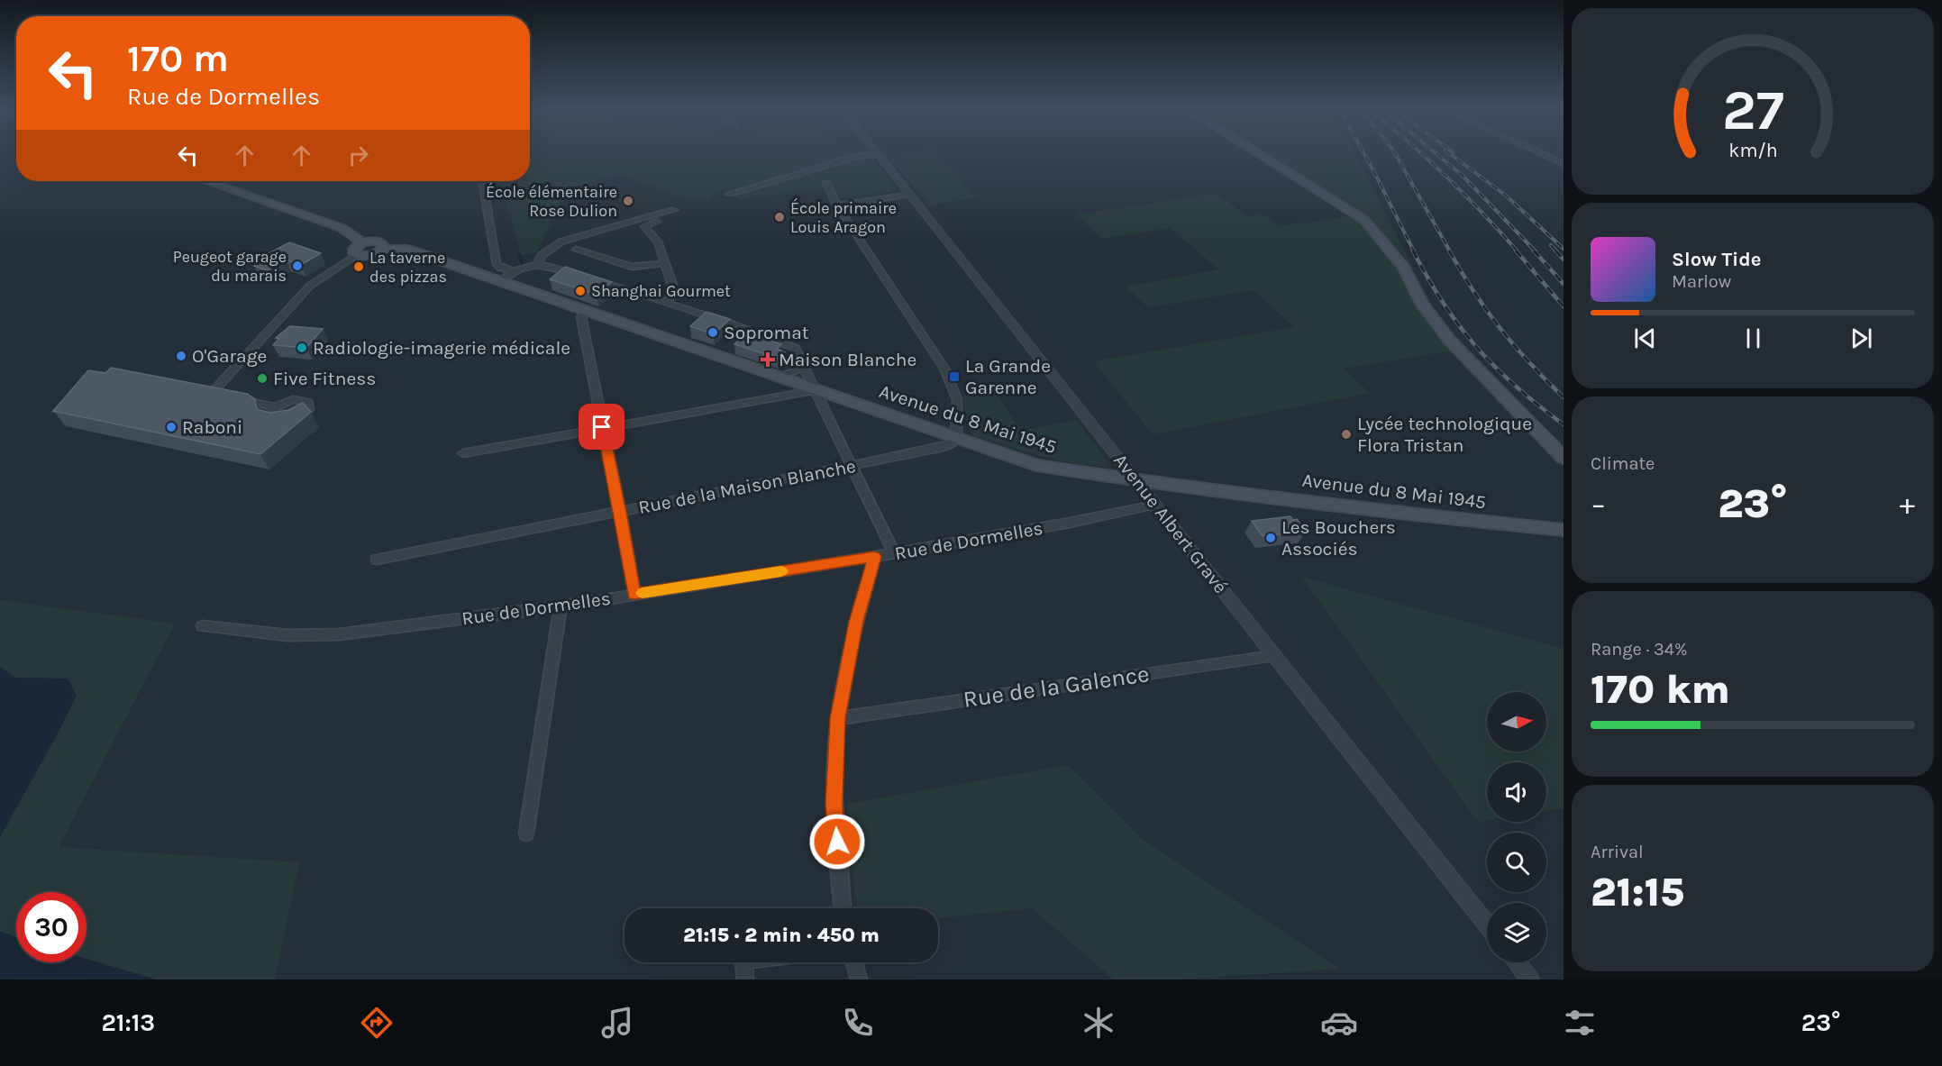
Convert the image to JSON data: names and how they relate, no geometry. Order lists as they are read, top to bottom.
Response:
{
  "streets": {
    "main road": ["Avenue du 8 Mai 1945"],
    "street": [
      "Rue de la Maison Blanche",
      "Avenue Albert Gravé",
      "Rue de Dormelles",
      "Rue de la Galence"
    ]
  },
  "crossings": [
    ["Avenue du 8 Mai 1945", "Rue de la Maison Blanche"],
    ["Avenue du 8 Mai 1945", "Avenue Albert Gravé"],
    ["Avenue Albert Gravé", "Rue de Dormelles"],
    ["Avenue Albert Gravé", "Rue de la Galence"]
  ],
  "places": {
    "other": [
      "École élémentaire Rose Dulion",
      "École primaire Louis Aragon",
      "Peugeot garage du marais",
      "La taverne des pizzas",
      "Shanghai Gourmet",
      "Sopromat",
      "Radiologie-imagerie médicale",
      "O'Garage",
      "Five Fitness",
      "Raboni",
      "Lycée technologique Flora Tristan",
      "Les Bouchers Associés"
    ],
    "health": ["Maison Blanche"],
    "transit": ["La Grande Garenne"]
  },
  "north": "right",
  "page": {
    "turn": ["170 m", "Rue de Dormelles"],
    "song": ["Slow Tide", "Marlow"],
    "tile": [
      "Climate",
      ["Range · 34%", "170 km"],
      ["Arrival", "21:15"]
    ],
    "heat": ["−", "23°", "+"],
    "limit": "30",
    "trip": "21:15 · 2 min · 450 m",
    "tabs": ["21:13", "23°"],
    "gauge": ["27", "km/h"]
  }
}
